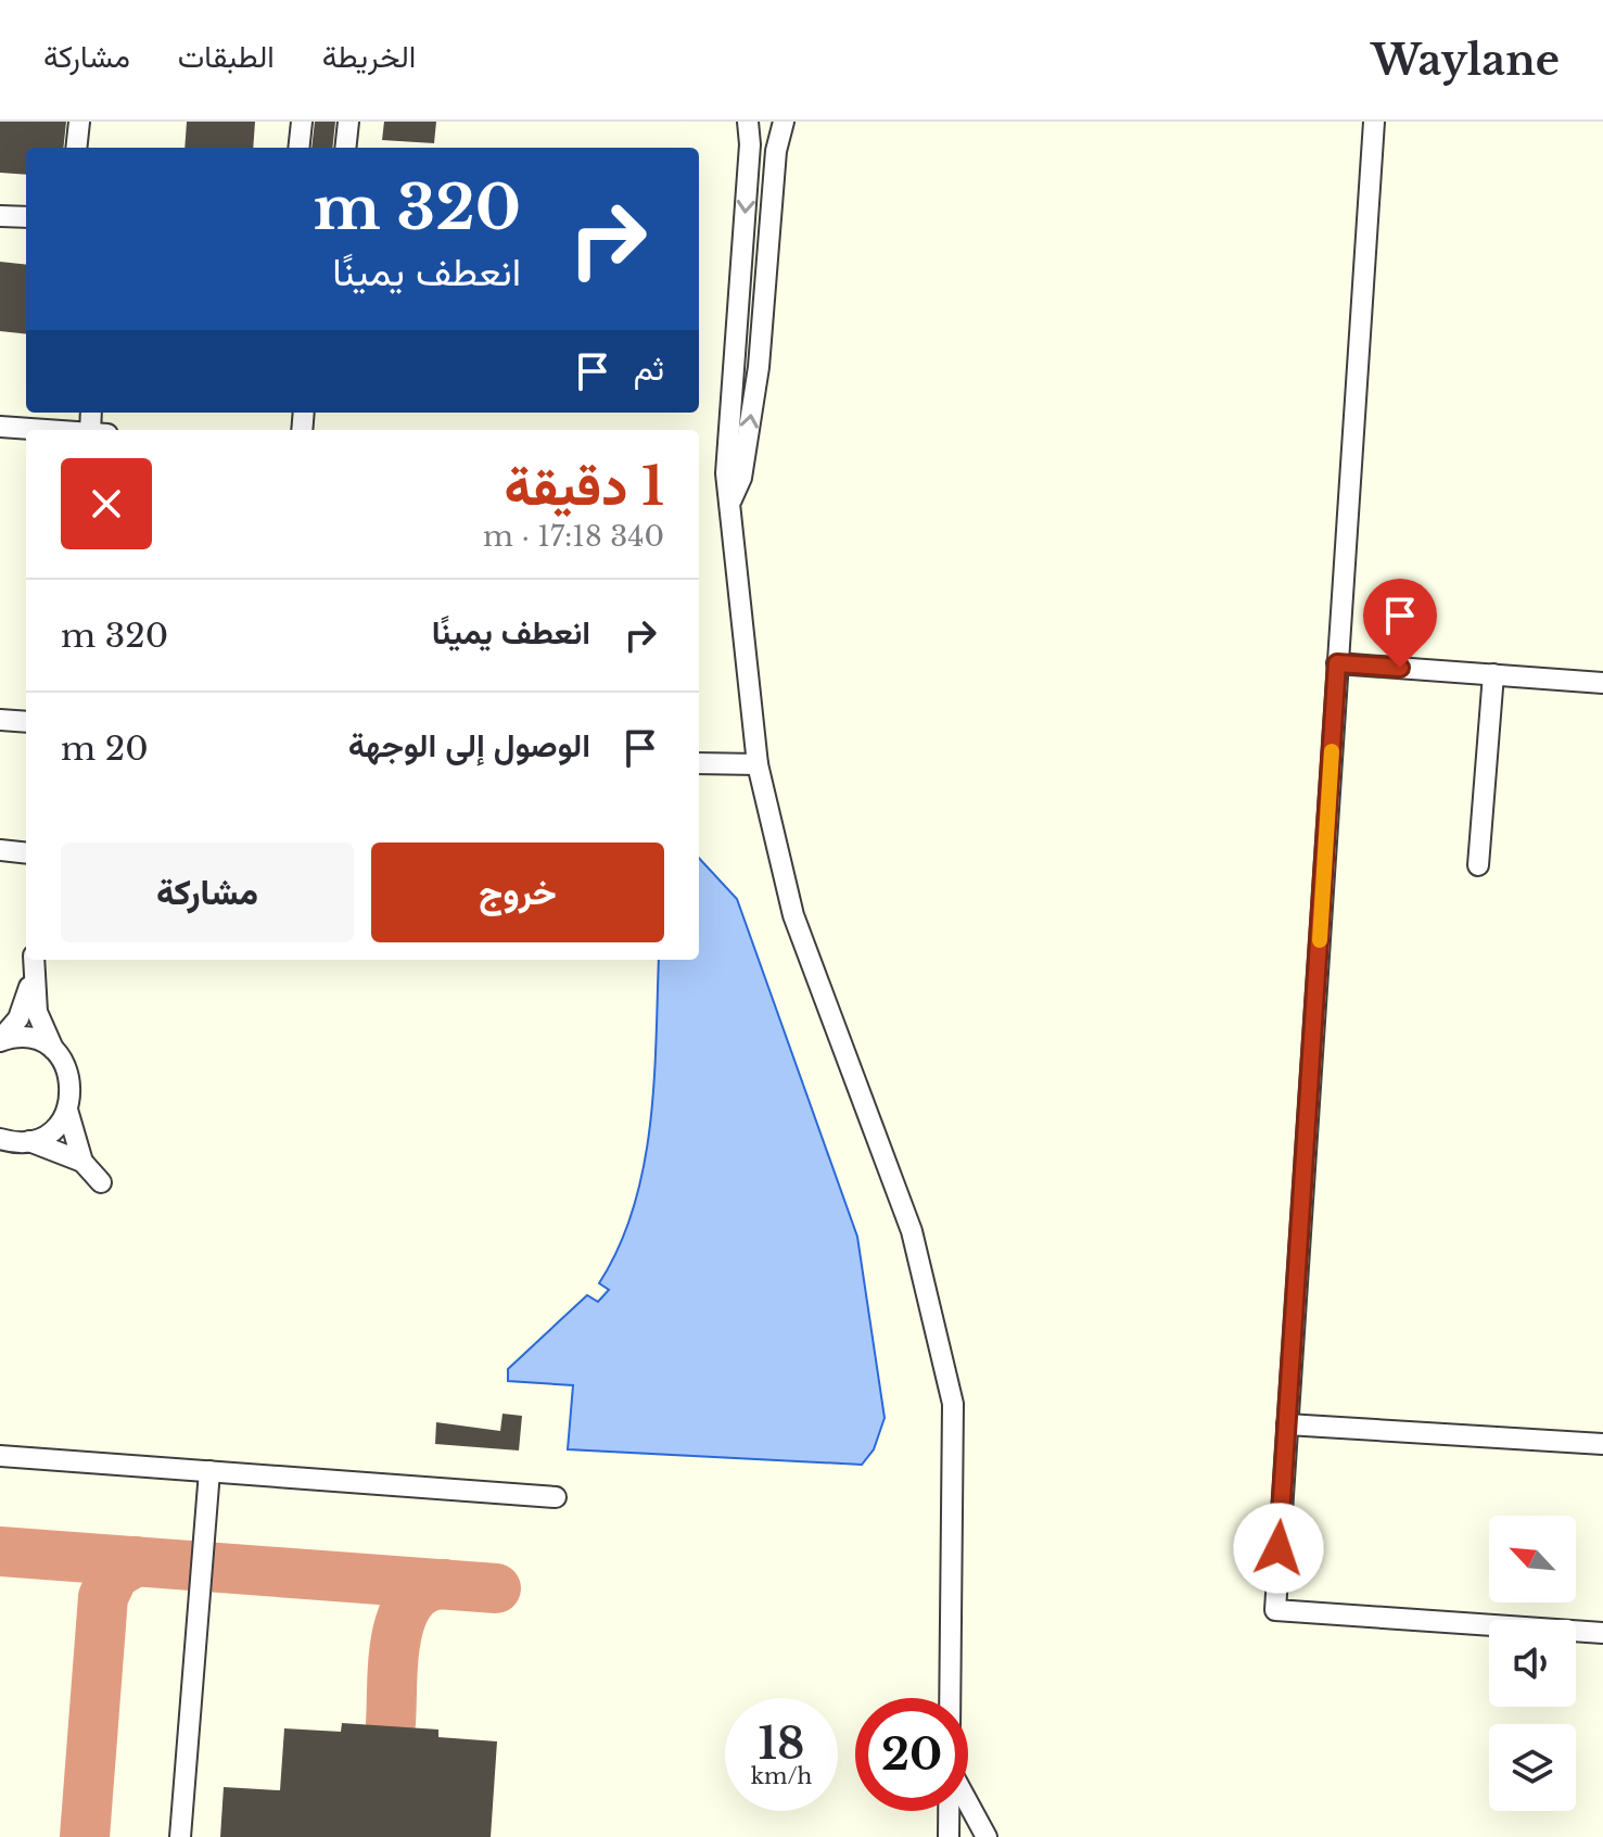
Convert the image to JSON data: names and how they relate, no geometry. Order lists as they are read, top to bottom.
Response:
{
  "north": "top left",
  "page": {
    "header": "Waylane",
    "nav": ["الخريطة", "الطبقات", "مشاركة"],
    "turn": ["320 m", "انعطف يمينًا"],
    "then": "ثم",
    "heading": ["1 دقيقة", "340 m · 17:18"],
    "list": [
      {
        "name": "انعطف يمينًا",
        "value": "320 m"
      },
      {
        "name": "الوصول إلى الوجهة",
        "value": "20 m"
      }
    ],
    "buttons": ["خروج", "مشاركة"],
    "speed": "18 km/h",
    "limit": "20"
  }
}
